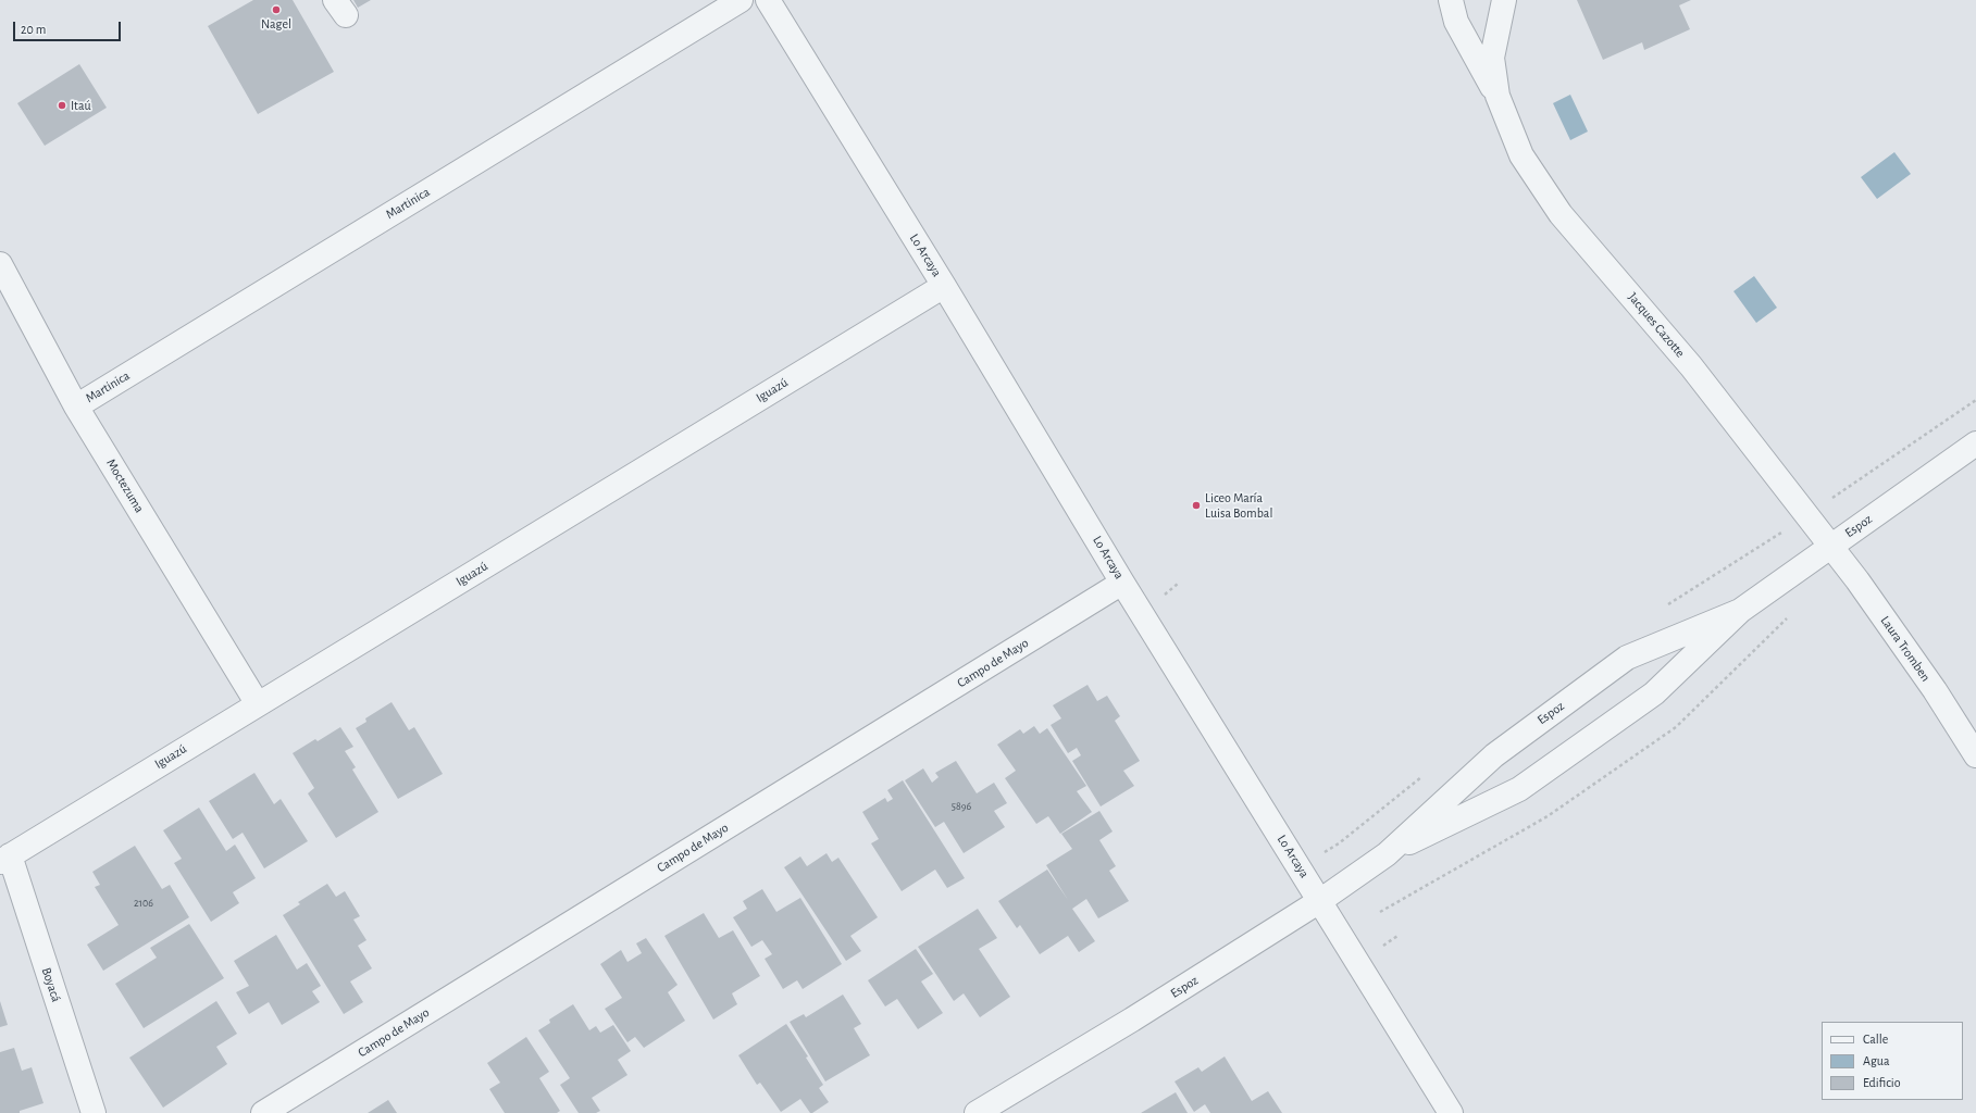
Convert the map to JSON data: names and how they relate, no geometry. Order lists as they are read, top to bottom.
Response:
{
  "streets": {
    "street": [
      "Martinica",
      "Lo Arcaya",
      "Jacques Cazotte",
      "Iguazú",
      "Moctezuma",
      "Espoz",
      "Laura Tromben",
      "Campo de Mayo",
      "Boyacá"
    ]
  },
  "crossings": [
    ["Martinica", "Moctezuma"],
    ["Lo Arcaya", "Iguazú"],
    ["Lo Arcaya", "Espoz"],
    ["Lo Arcaya", "Campo de Mayo"],
    ["Jacques Cazotte", "Espoz"],
    ["Jacques Cazotte", "Laura Tromben"],
    ["Iguazú", "Moctezuma"],
    ["Iguazú", "Boyacá"],
    ["Espoz", "Laura Tromben"]
  ],
  "places": ["Nagel", "Itaú", "Liceo María Luisa Bombal"],
  "house_numbers": ["5896", "2106"],
  "legend": ["Calle", "Agua", "Edificio"],
  "scale_bar": "20 m"
}
